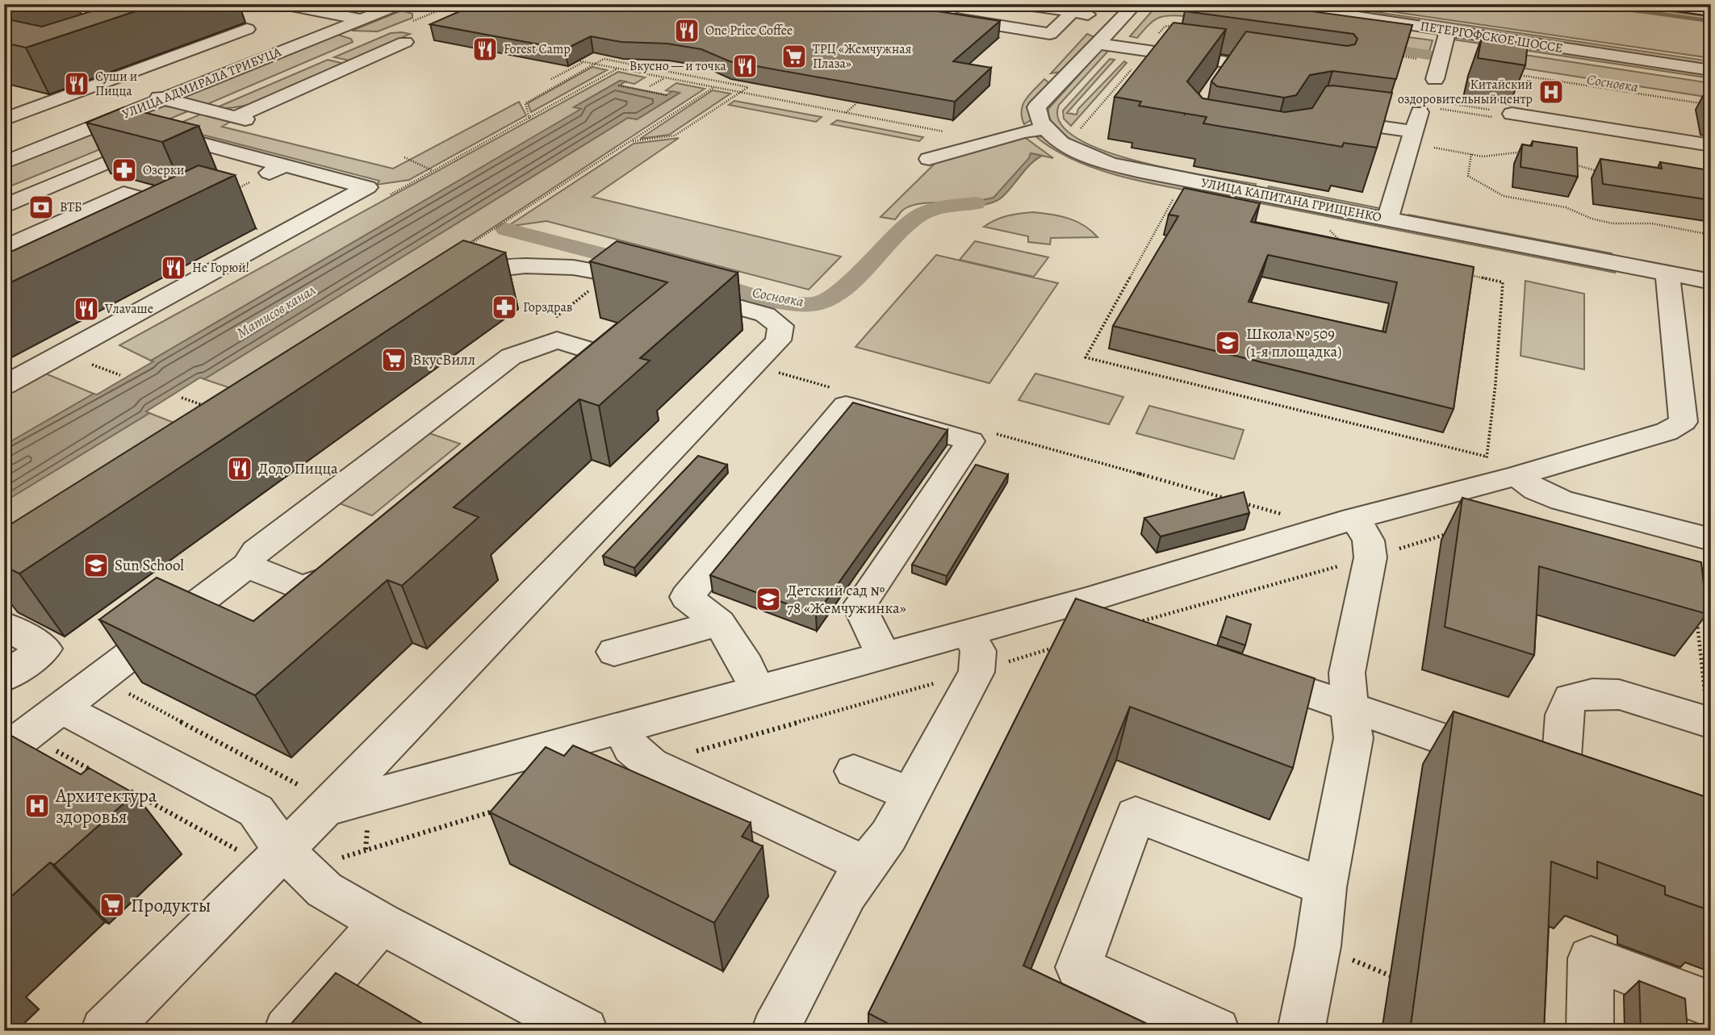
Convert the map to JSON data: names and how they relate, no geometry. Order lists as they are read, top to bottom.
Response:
{
  "streets": {
    "street": ["ПЕТЕРГОФСКОЕ ШОССЕ", "УЛИЦА АДМИРАЛА ТРИБУЦА", "УЛИЦА КАПИТАНА ГРИЩЕНКО"]
  },
  "water": ["Сосновка", "Матисов канал"],
  "places": {
    "restaurant": [
      "One Price Coffee",
      "Forest Camp",
      "Вкусно — и точка",
      "Суши и Пицца",
      "Не Горюй!",
      "Vлаvаше",
      "Додо Пицца"
    ],
    "supermarket": ["ТРЦ «Жемчужная Плаза»", "ВкусВилл", "Продукты"],
    "hospital": ["Китайский оздоровительный центр", "Архитектура здоровья"],
    "pharmacy": ["Озерки", "Горздрав"],
    "bank": ["ВТБ"],
    "school or university": ["Школа № 509 (1-я площадка)", "Sun School", "Детский сад № 78 «Жемчужинка»"]
  }
}
